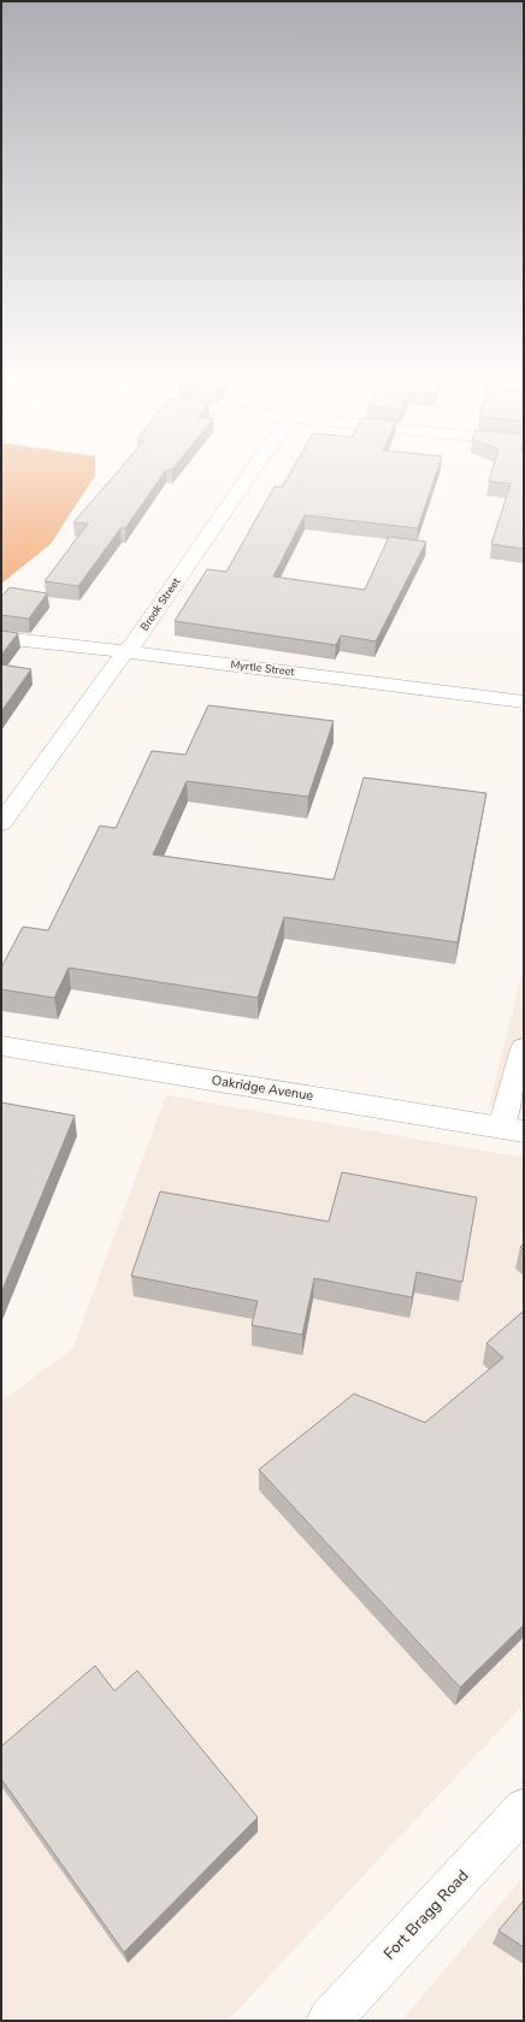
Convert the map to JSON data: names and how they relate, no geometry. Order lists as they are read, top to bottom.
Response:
{
  "streets": {
    "street": [
      "Brook Street",
      "Myrtle Street",
      "Oakridge Avenue",
      "Fort Bragg Road"
    ]
  },
  "crossings": [
    ["Brook Street", "Myrtle Street"]
  ]
}
